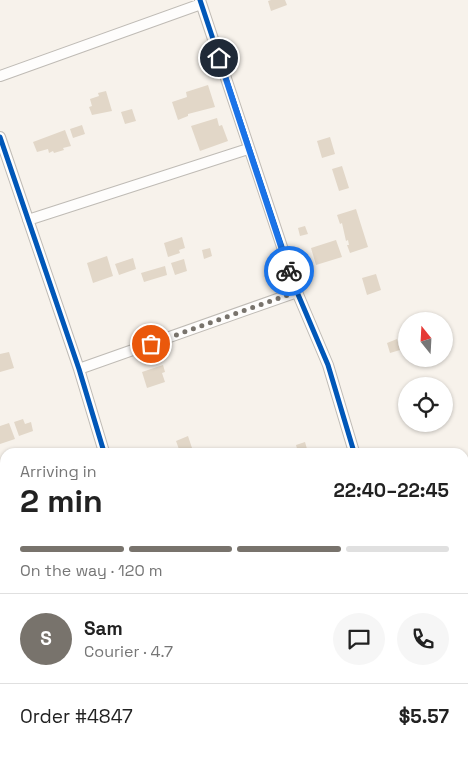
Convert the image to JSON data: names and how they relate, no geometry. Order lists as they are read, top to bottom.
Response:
{
  "north": "top",
  "page": {
    "heading": ["2 min", "Arriving in", "22:40–22:45"],
    "panel": [
      "Sam",
      "Courier · 4.7",
      "Order #4847",
      "$5.57"
    ],
    "bar": "On the way · 120 m",
    "round": "S"
  }
}
